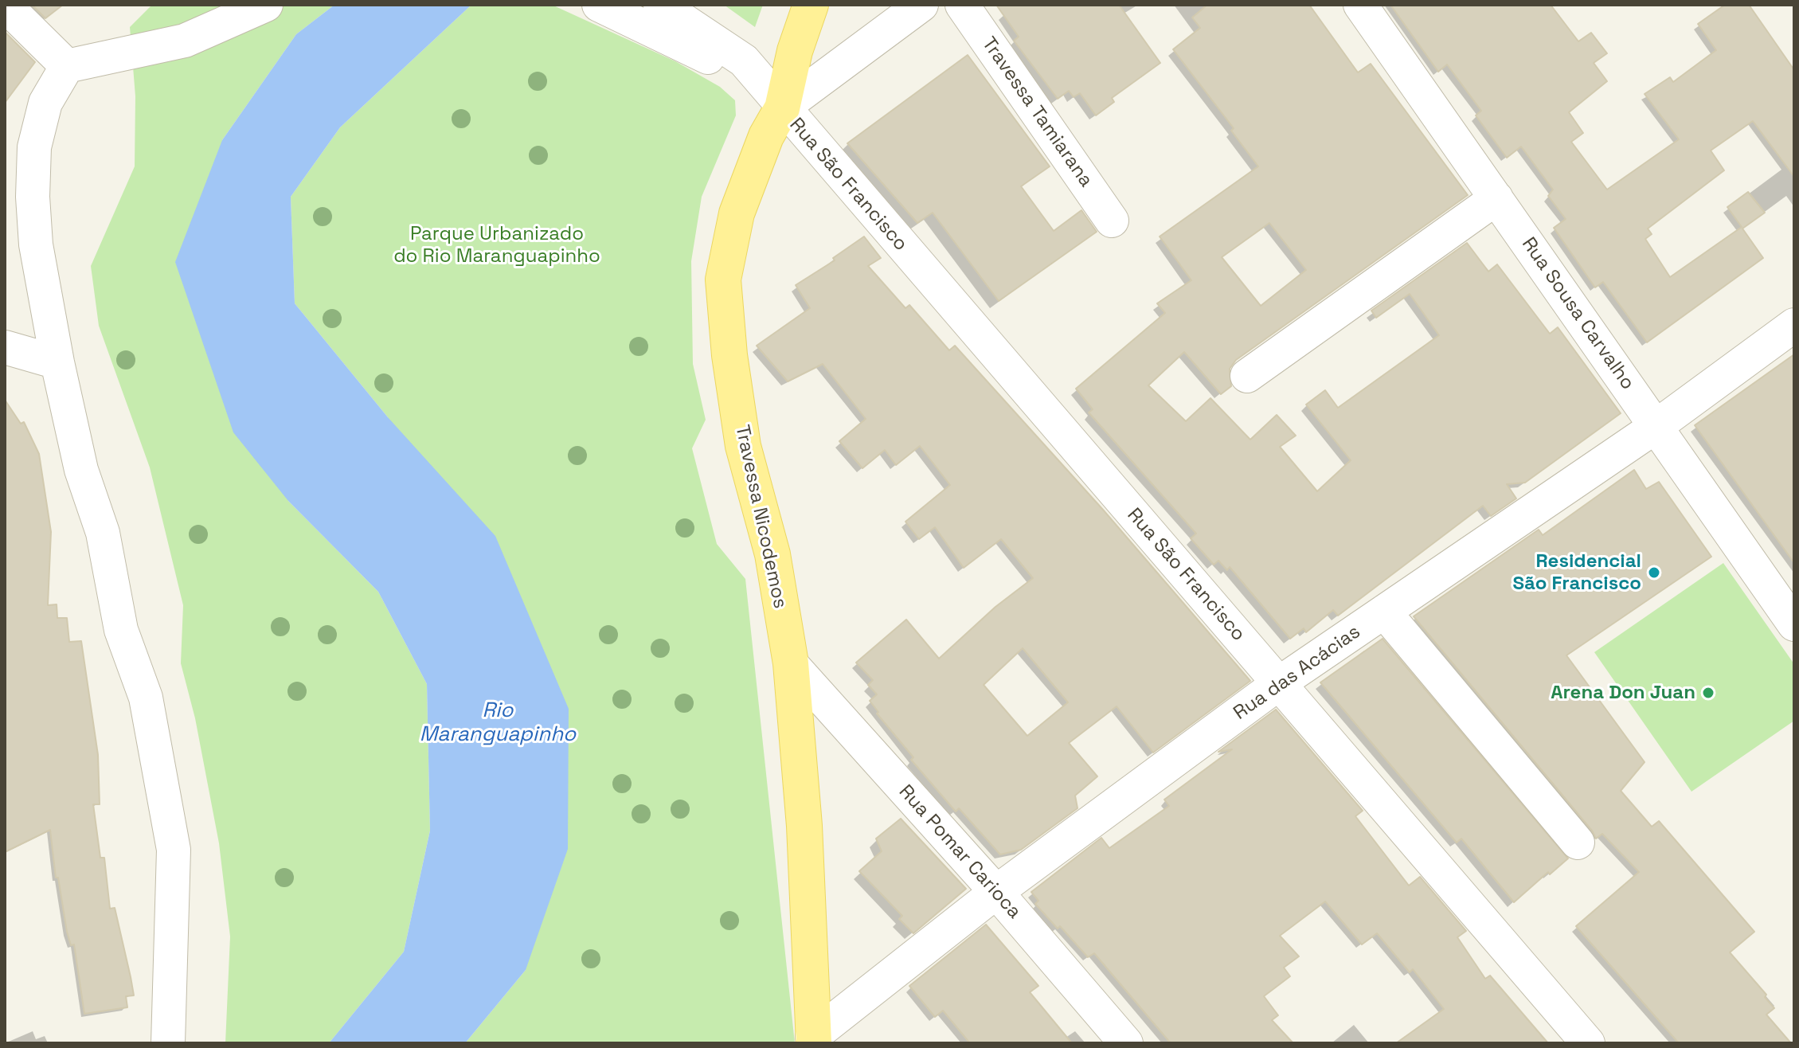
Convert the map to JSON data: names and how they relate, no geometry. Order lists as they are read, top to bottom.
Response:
{
  "streets": {
    "main road": ["Travessa Nicodemos"],
    "street": [
      "Travessa Tamiarana",
      "Rua São Francisco",
      "Rua Sousa Carvalho",
      "Rua das Acácias",
      "Rua Pomar Carioca"
    ]
  },
  "crossings": [
    ["Rua São Francisco", "Travessa Nicodemos"],
    ["Rua São Francisco", "Rua das Acácias"],
    ["Rua Sousa Carvalho", "Rua das Acácias"],
    ["Travessa Nicodemos", "Rua das Acácias"],
    ["Travessa Nicodemos", "Rua Pomar Carioca"],
    ["Rua das Acácias", "Rua Pomar Carioca"]
  ],
  "water": ["Rio Maranguapinho"],
  "parks": ["Parque Urbanizado do Rio Maranguapinho"],
  "places": ["Residencial São Francisco", "Arena Don Juan"]
}
